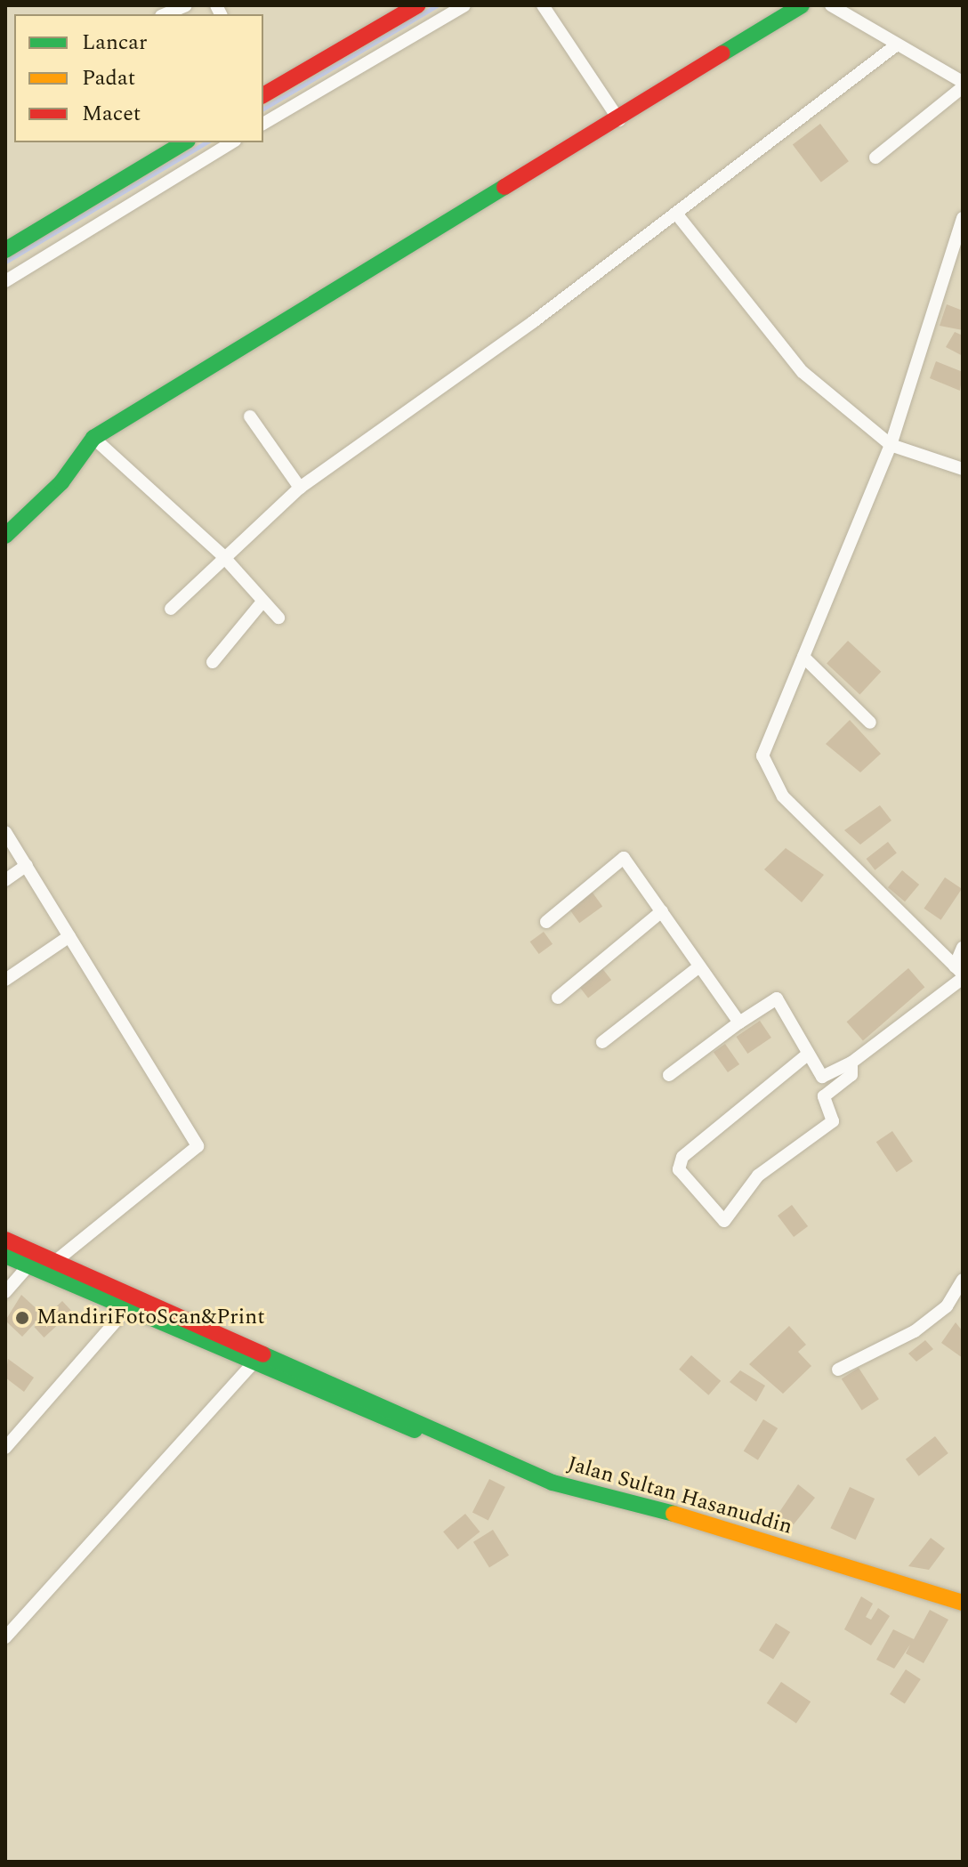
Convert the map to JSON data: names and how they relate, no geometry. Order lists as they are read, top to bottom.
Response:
{
  "streets": {
    "main road": ["Jalan Sultan Hasanuddin"]
  },
  "places": ["MandiriFotoScan&Print"],
  "legend": ["Lancar", "Padat", "Macet"]
}
